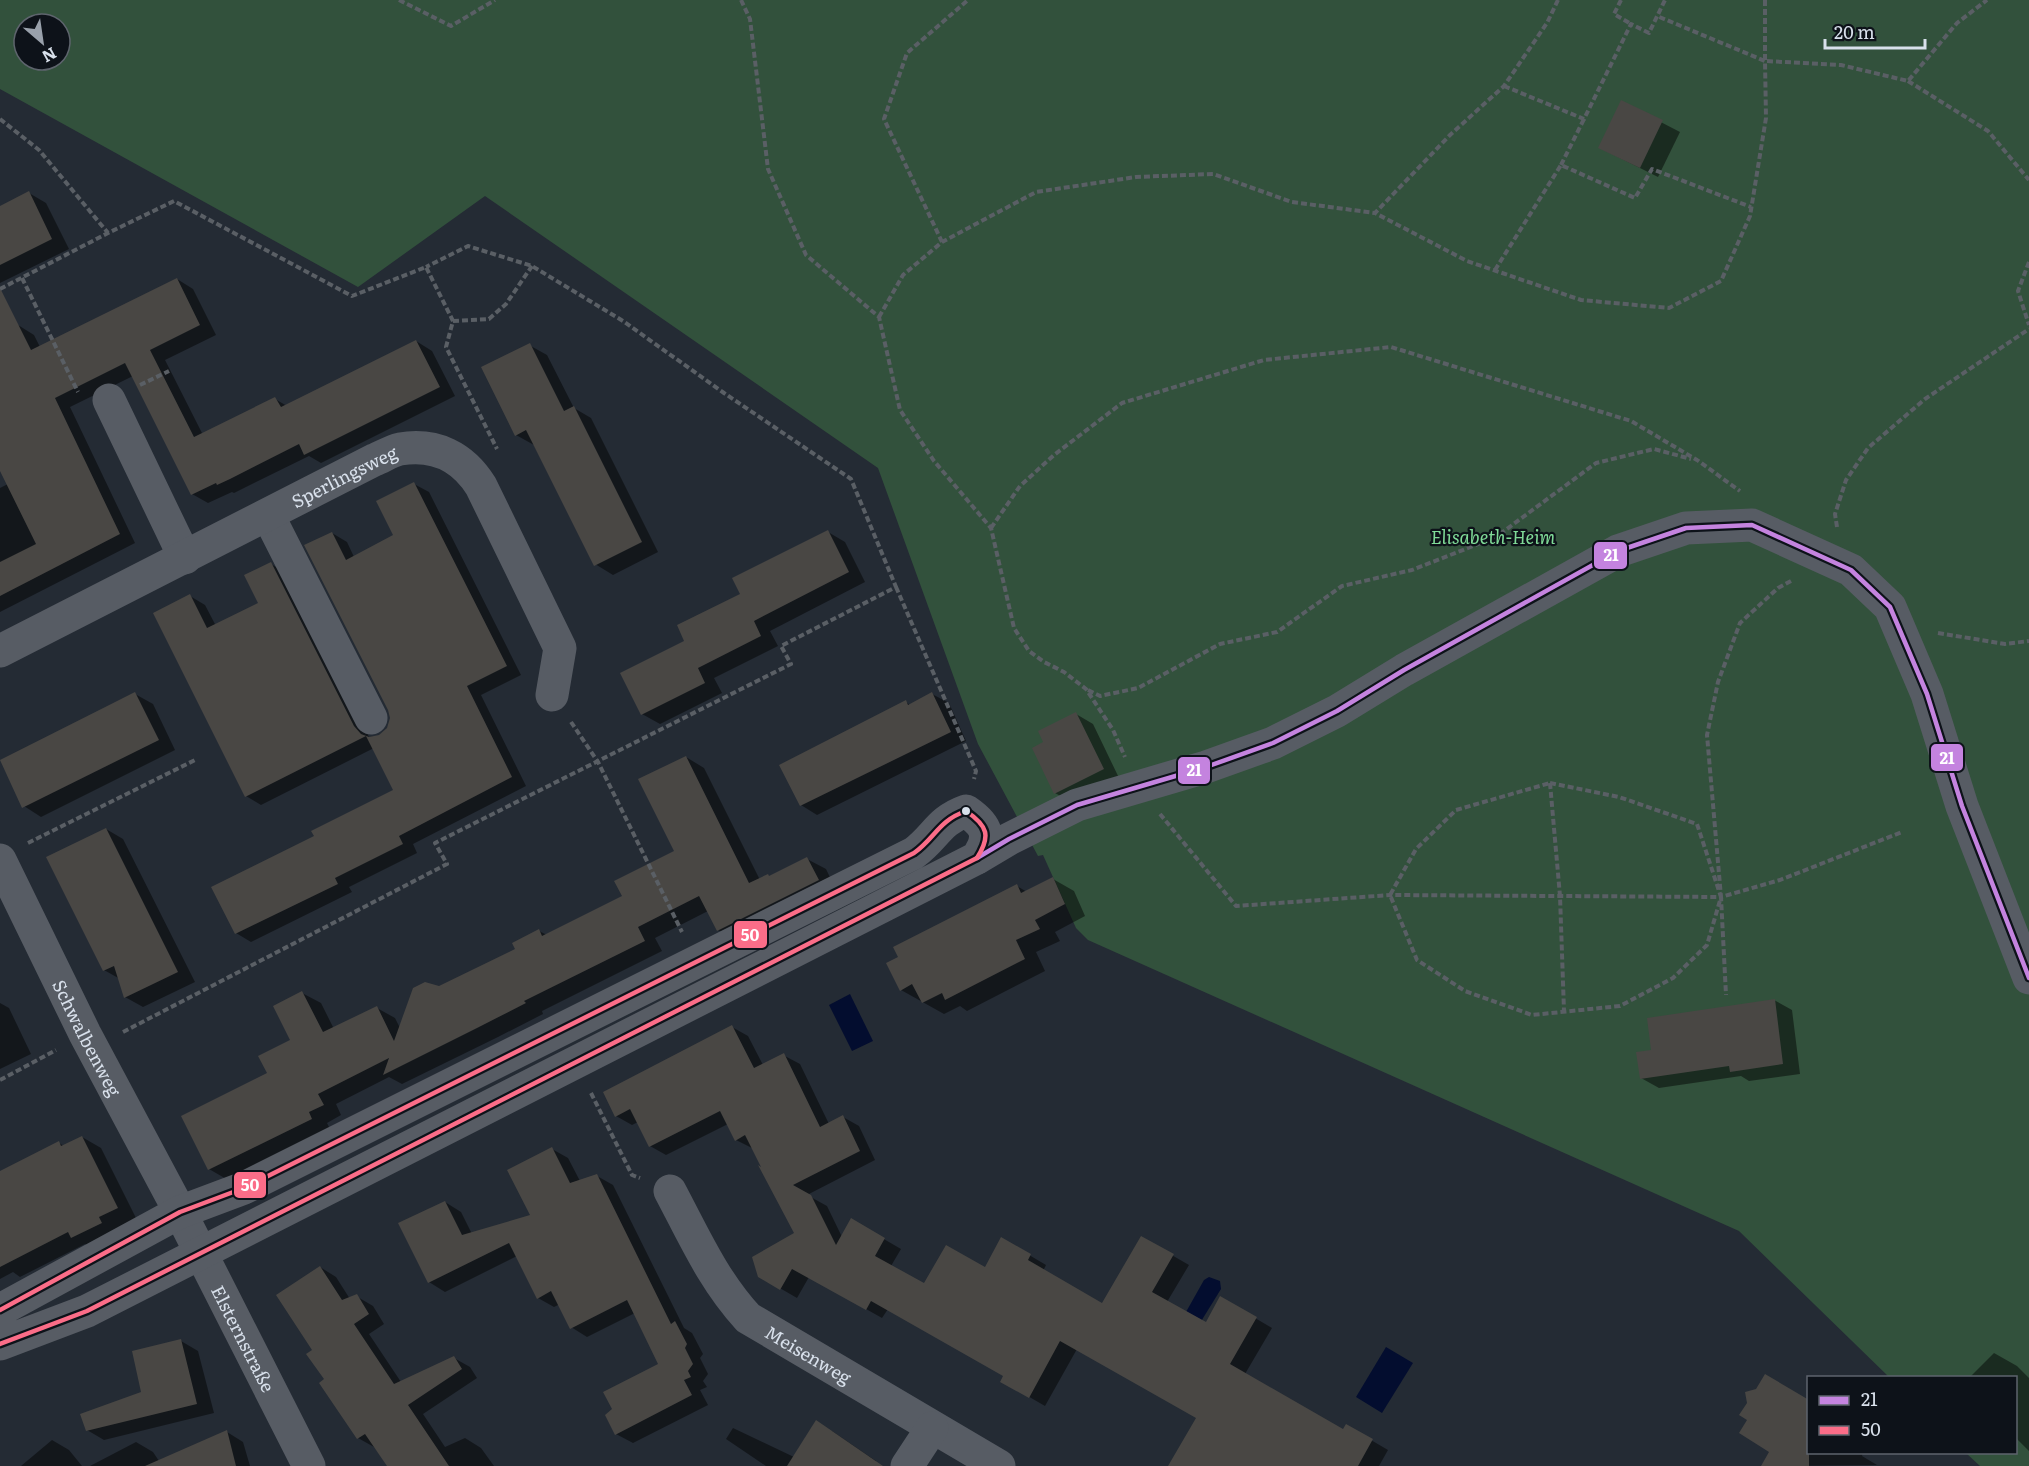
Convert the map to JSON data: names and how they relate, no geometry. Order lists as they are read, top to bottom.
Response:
{
  "streets": {
    "street": [
      "Sperlingsweg",
      "Schwalbenweg",
      "Elsternstraße",
      "Meisenweg"
    ]
  },
  "crossings": [
    ["Schwalbenweg", "Elsternstraße"]
  ],
  "parks": ["Elisabeth-Heim"],
  "lines": ["transit line 21", "transit line 50"],
  "legend": ["21", "50"],
  "scale_bar": "20 m",
  "north": "bottom right"
}
